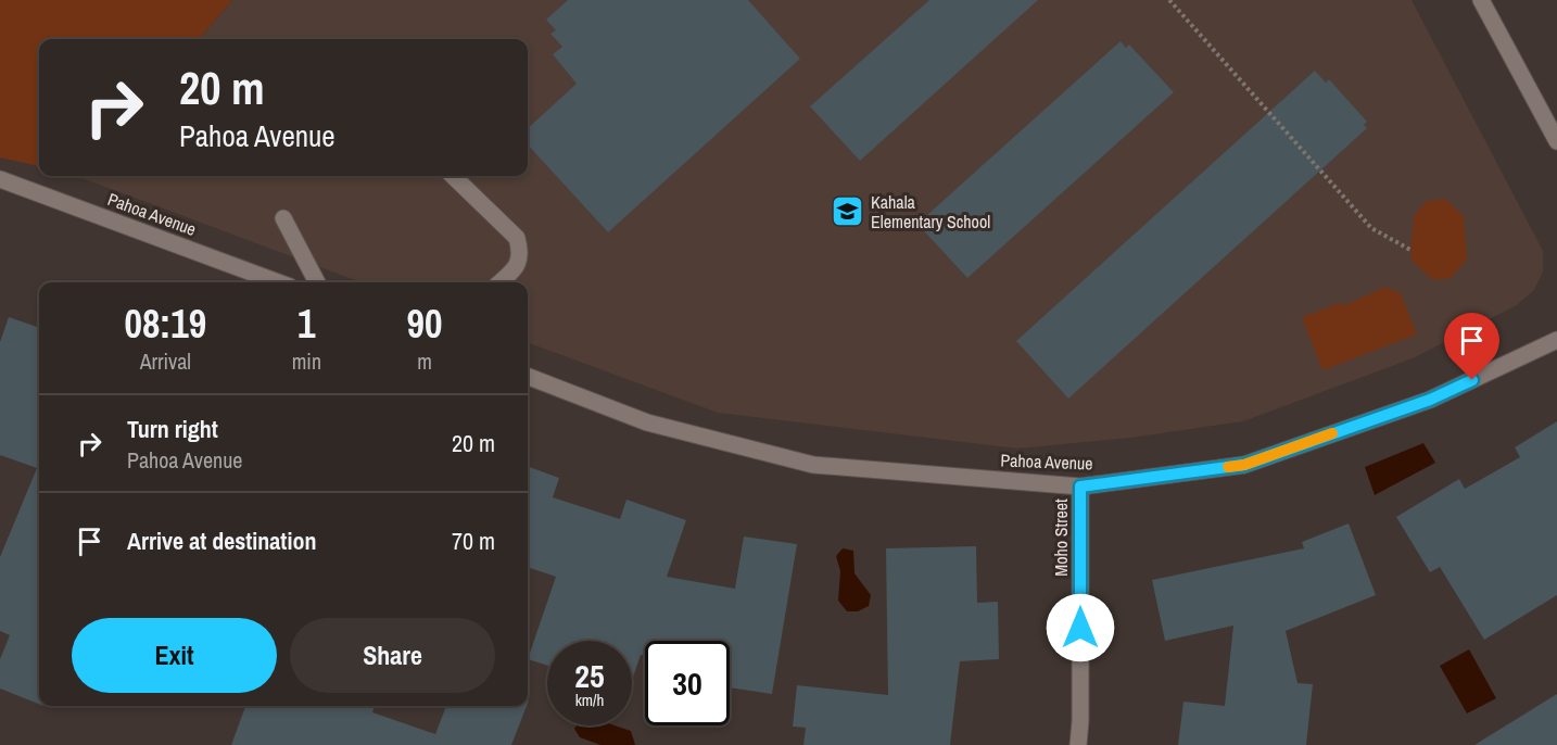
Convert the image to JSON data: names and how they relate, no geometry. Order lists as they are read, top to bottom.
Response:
{
  "streets": {
    "street": ["Pahoa Avenue", "Moho Street"]
  },
  "crossings": [
    ["Pahoa Avenue", "Moho Street"]
  ],
  "places": {
    "school or university": ["Kahala Elementary School"]
  },
  "page": {
    "turn": ["20 m", "Pahoa Avenue"],
    "eta": [
      "08:19",
      "Arrival",
      "1",
      "min",
      "90",
      "m"
    ],
    "list": [
      {
        "name": "Turn right",
        "note": "Pahoa Avenue",
        "value": "20 m"
      },
      {
        "name": "Arrive at destination",
        "value": "70 m"
      }
    ],
    "buttons": ["Exit", "Share"],
    "speed": "25 km/h",
    "limit": "30"
  }
}
